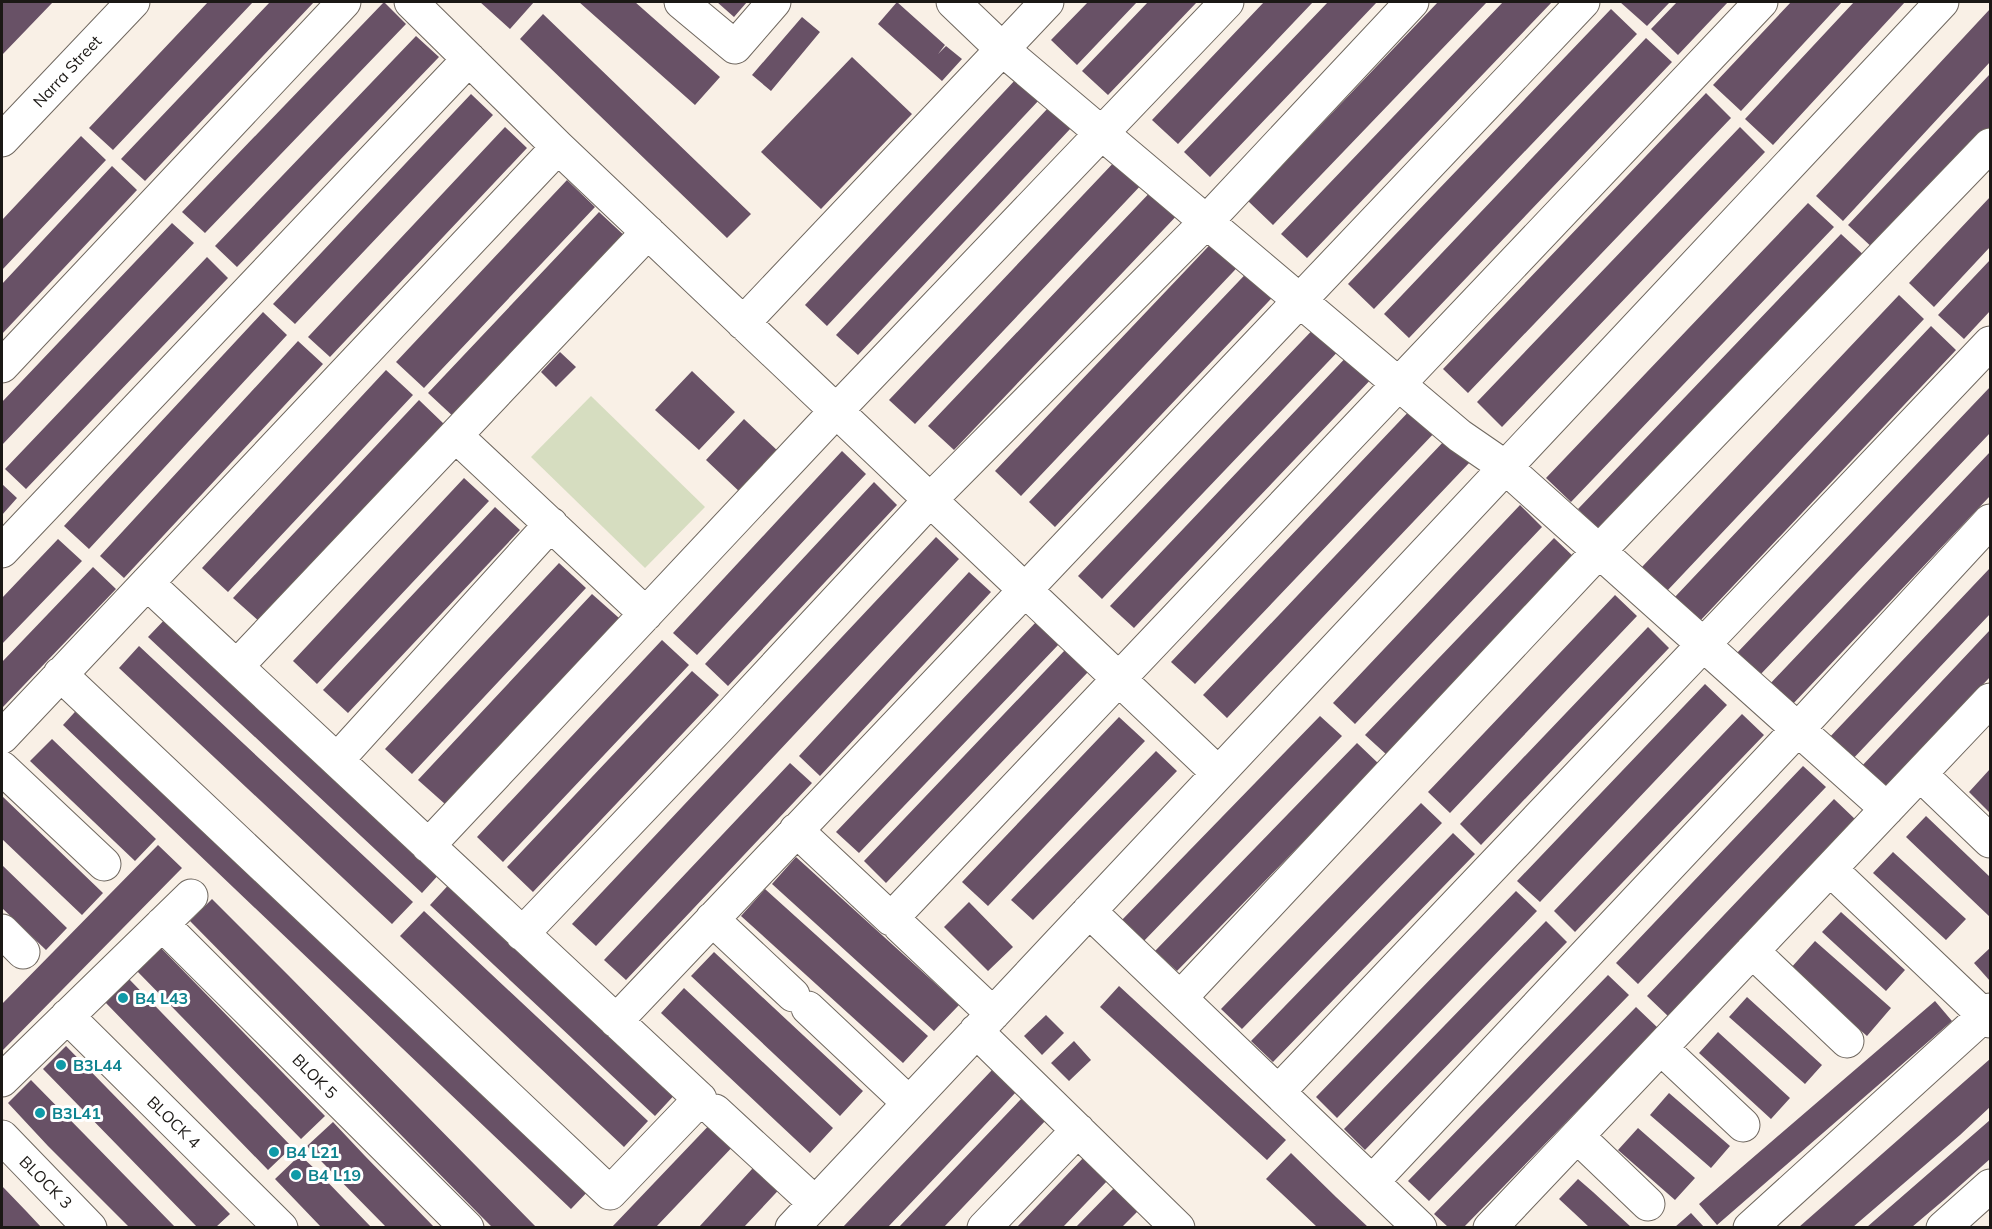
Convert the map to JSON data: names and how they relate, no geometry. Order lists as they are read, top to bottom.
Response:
{
  "streets": {
    "street": [
      "Narra Street",
      "BLOK 5",
      "BLOCK 4",
      "BLOCK 3"
    ]
  },
  "places": [
    "B4 L43",
    "B3L44",
    "B3L41",
    "B4 L21",
    "B4 L19"
  ]
}
